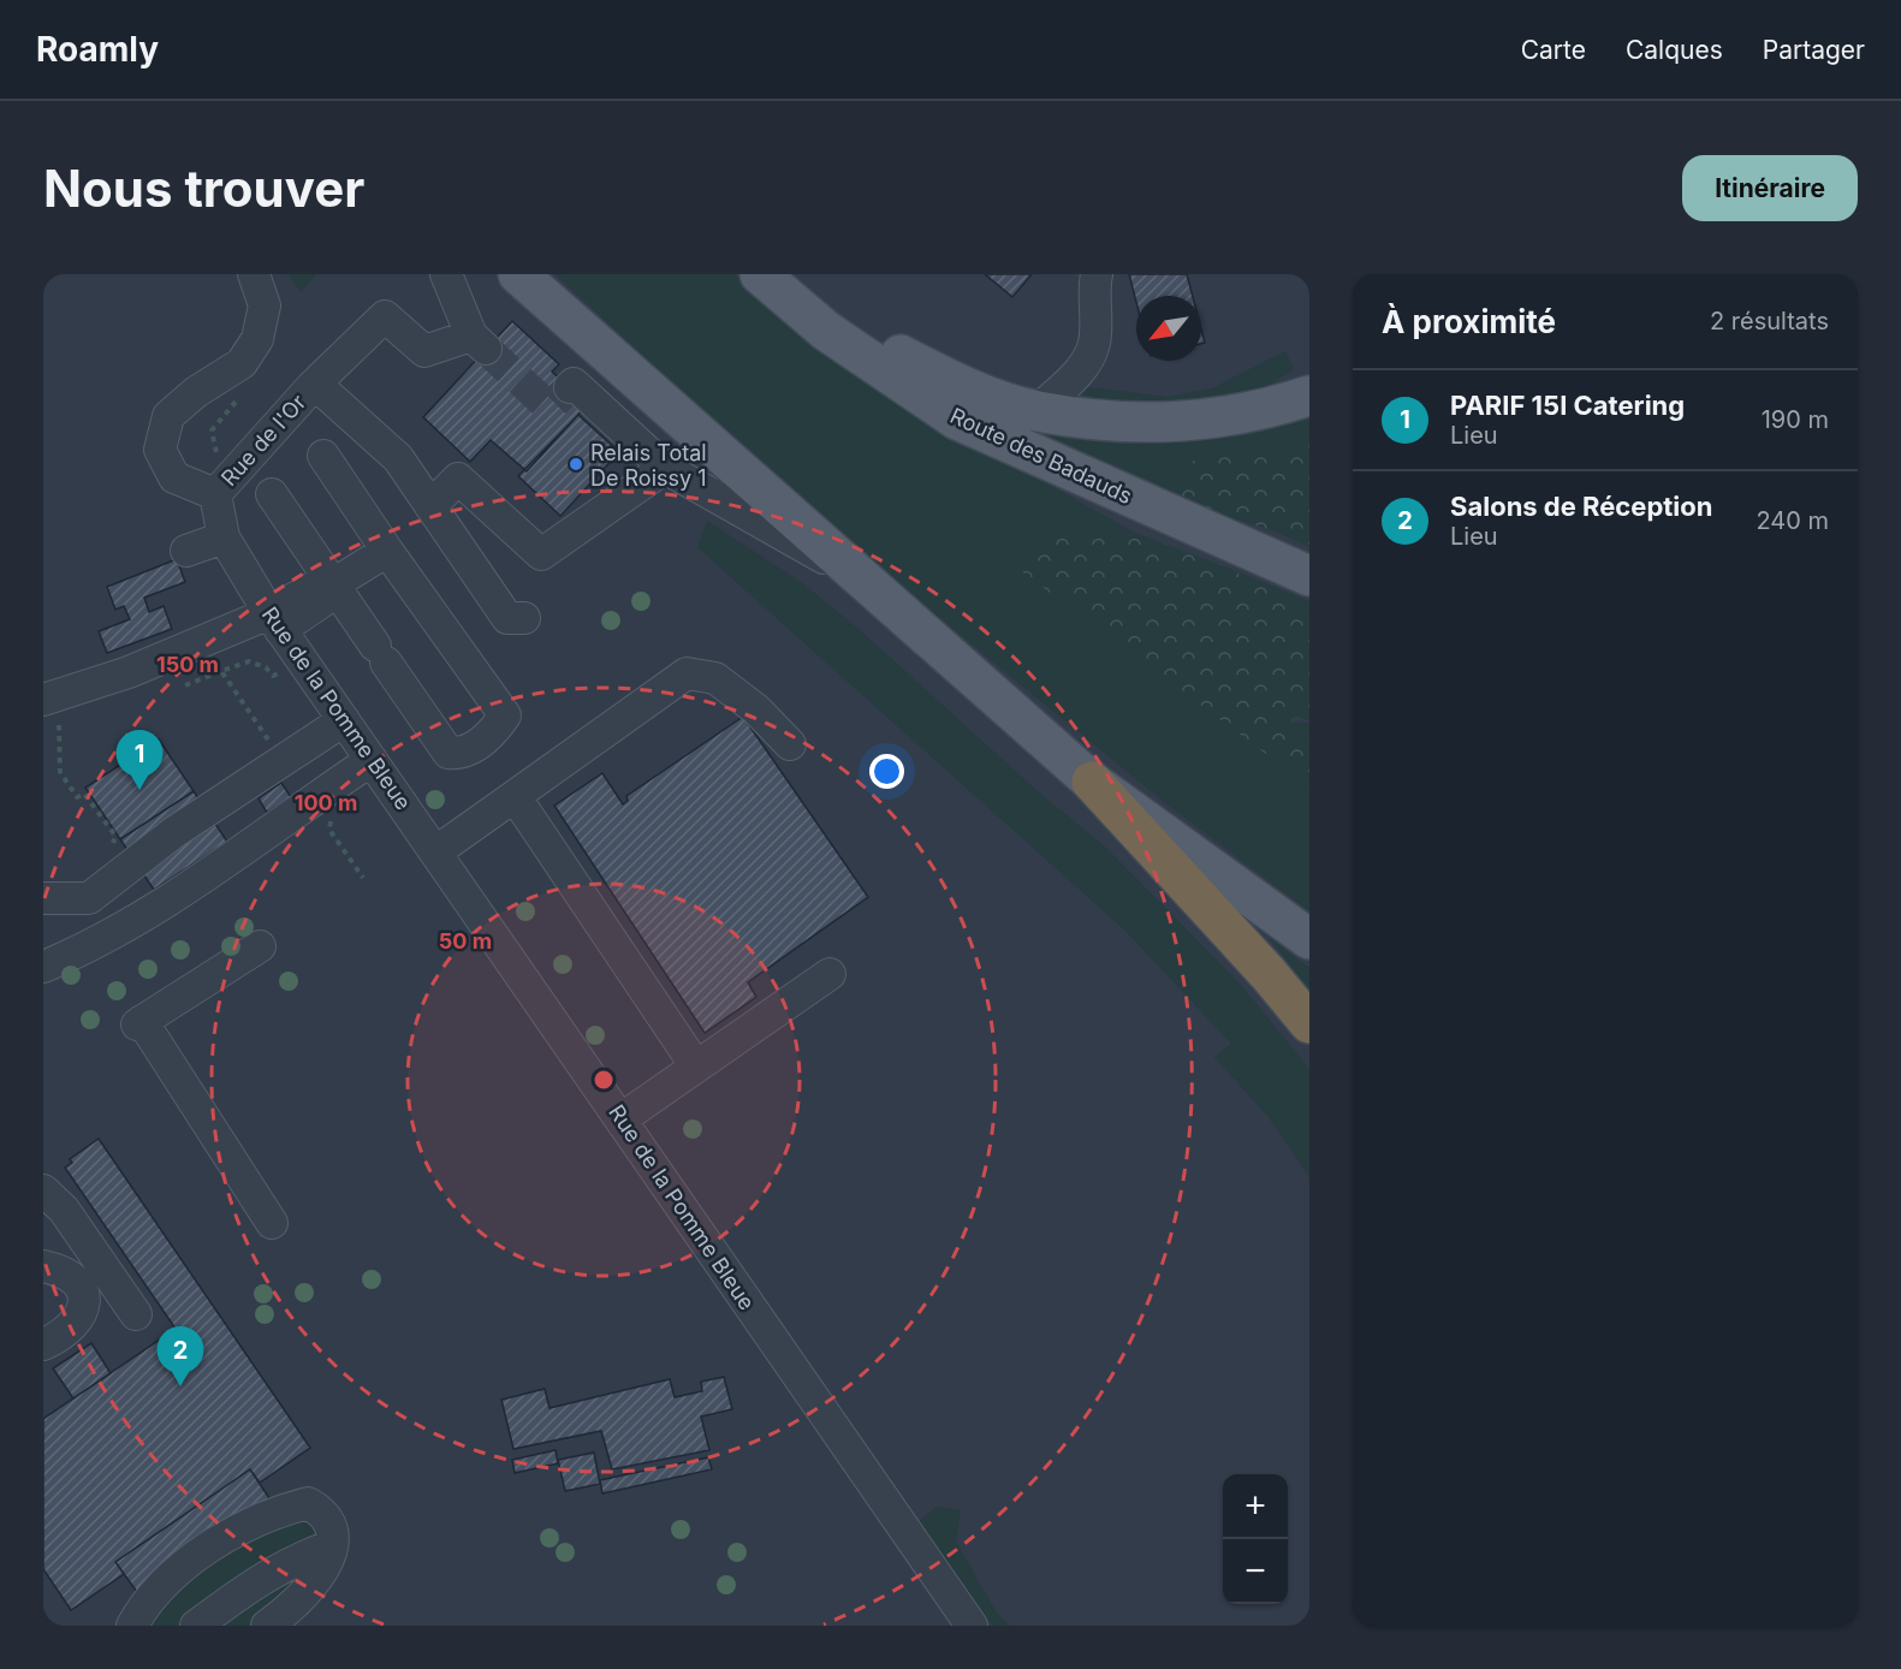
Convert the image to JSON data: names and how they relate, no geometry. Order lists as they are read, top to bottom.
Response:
{
  "streets": {
    "main road": ["Route des Badauds"],
    "street": ["Rue de l'Or", "Rue de la Pomme Bleue"]
  },
  "crossings": [
    ["Rue de l'Or", "Rue de la Pomme Bleue"]
  ],
  "places": ["Relais Total De Roissy 1"],
  "north": "bottom left",
  "page": {
    "header": "Roamly",
    "nav": ["Carte", "Calques", "Partager"],
    "buttons": "Itinéraire",
    "title": "Nous trouver",
    "heading": ["À proximité", "2 résultats"],
    "list": [
      {
        "mark": "1",
        "name": "PARIF 15I Catering",
        "note": "Lieu",
        "value": "190 m"
      },
      {
        "mark": "2",
        "name": "Salons de Réception",
        "note": "Lieu",
        "value": "240 m"
      }
    ],
    "pins": ["1", "2"],
    "map_buttons": ["+", "−"]
  },
  "rings": ["150 m", "100 m", "50 m"]
}
